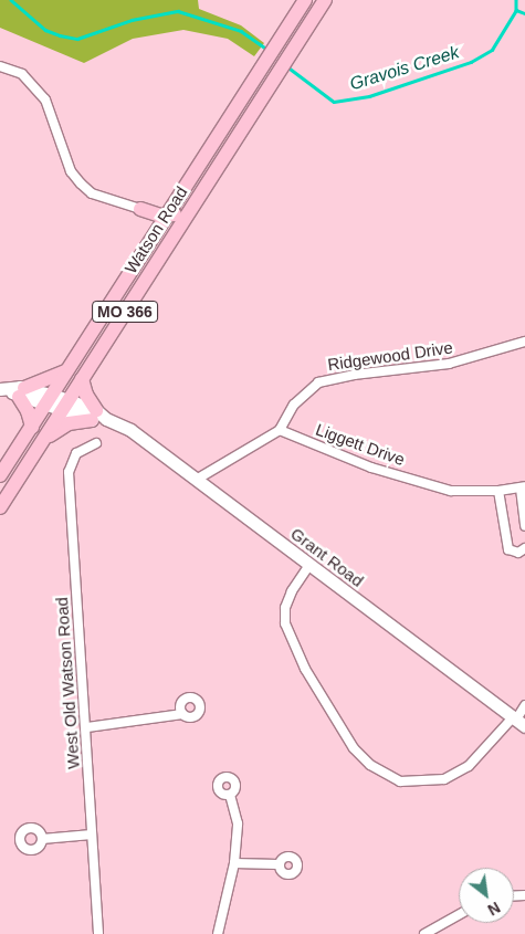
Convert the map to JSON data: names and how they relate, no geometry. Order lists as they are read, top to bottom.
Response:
{
  "streets": {
    "main road": ["Watson Road", "MO 366"],
    "street": [
      "Ridgewood Drive",
      "Liggett Drive",
      "Grant Road",
      "West Old Watson Road"
    ]
  },
  "crossings": [
    ["Watson Road", "Grant Road"],
    ["Ridgewood Drive", "Liggett Drive"]
  ],
  "water": ["Gravois Creek"],
  "north": "bottom right"
}
